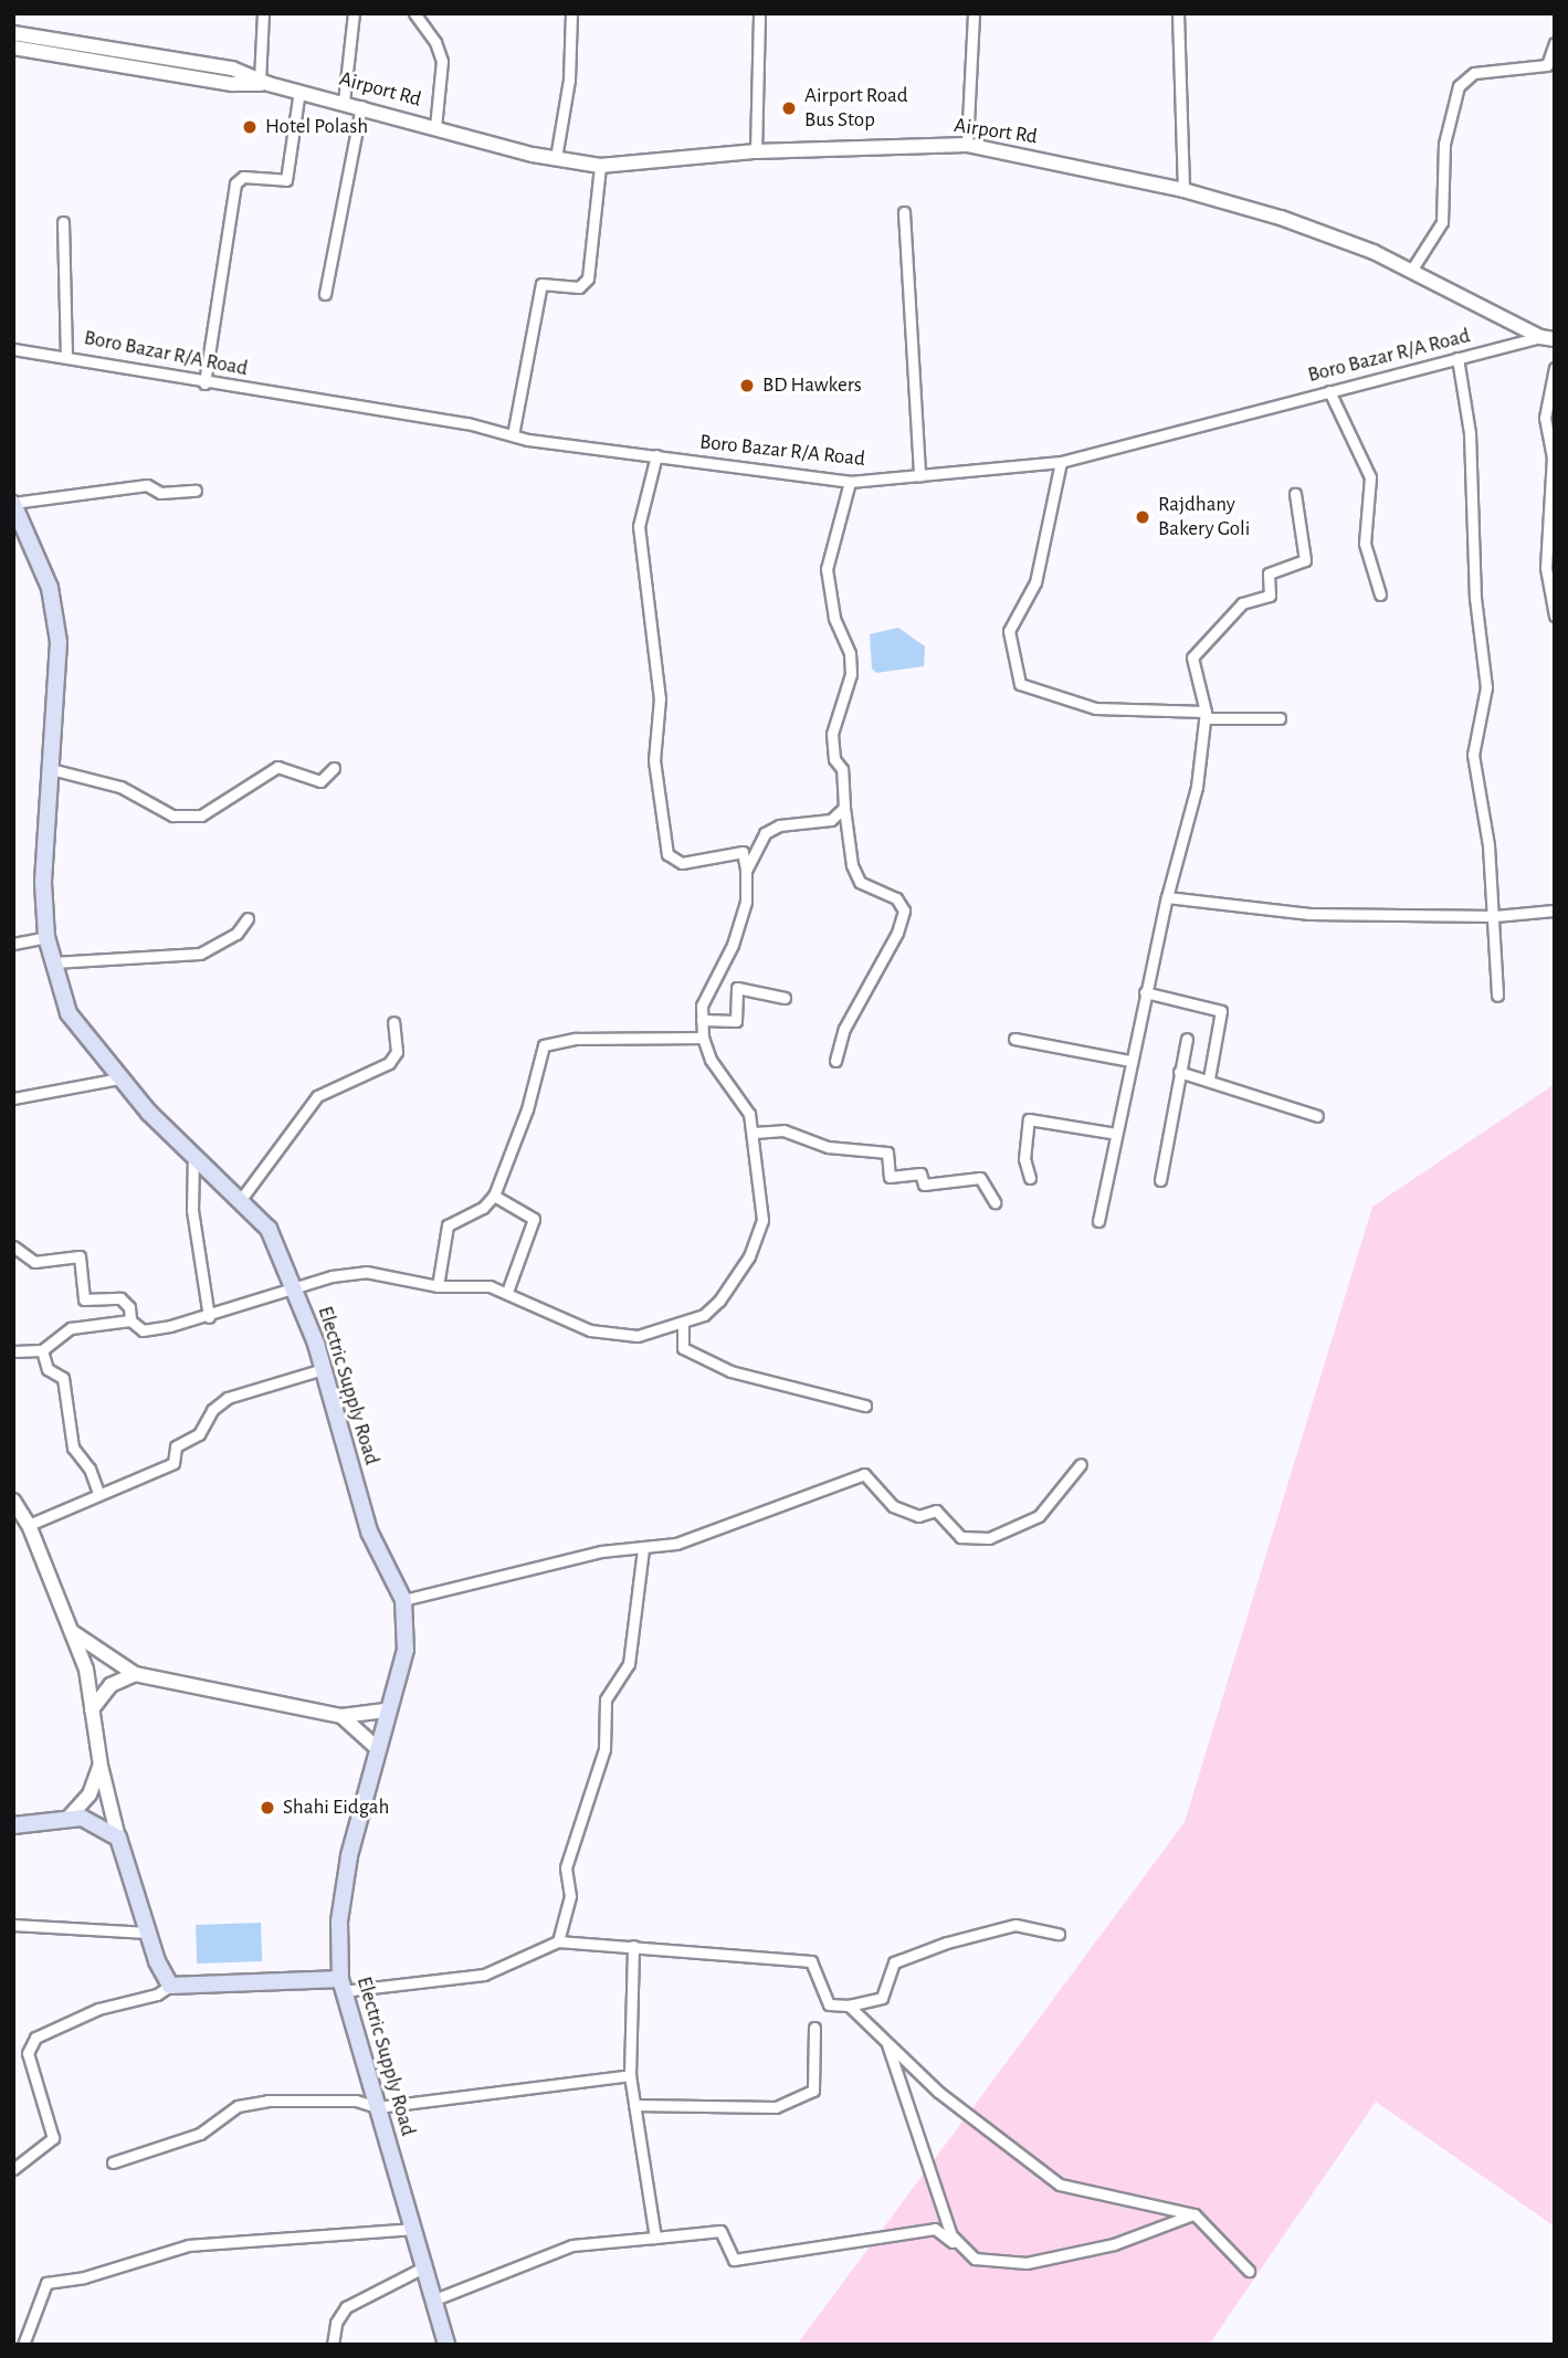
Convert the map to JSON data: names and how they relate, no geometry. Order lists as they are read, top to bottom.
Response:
{
  "streets": {
    "main road": ["Airport Rd", "Electric Supply Road"],
    "street": ["Boro Bazar R/A Road"]
  },
  "crossings": [
    ["Airport Rd", "Boro Bazar R/A Road"]
  ],
  "places": [
    "Airport Road Bus Stop",
    "Hotel Polash",
    "BD Hawkers",
    "Rajdhany Bakery Goli",
    "Shahi Eidgah"
  ]
}
